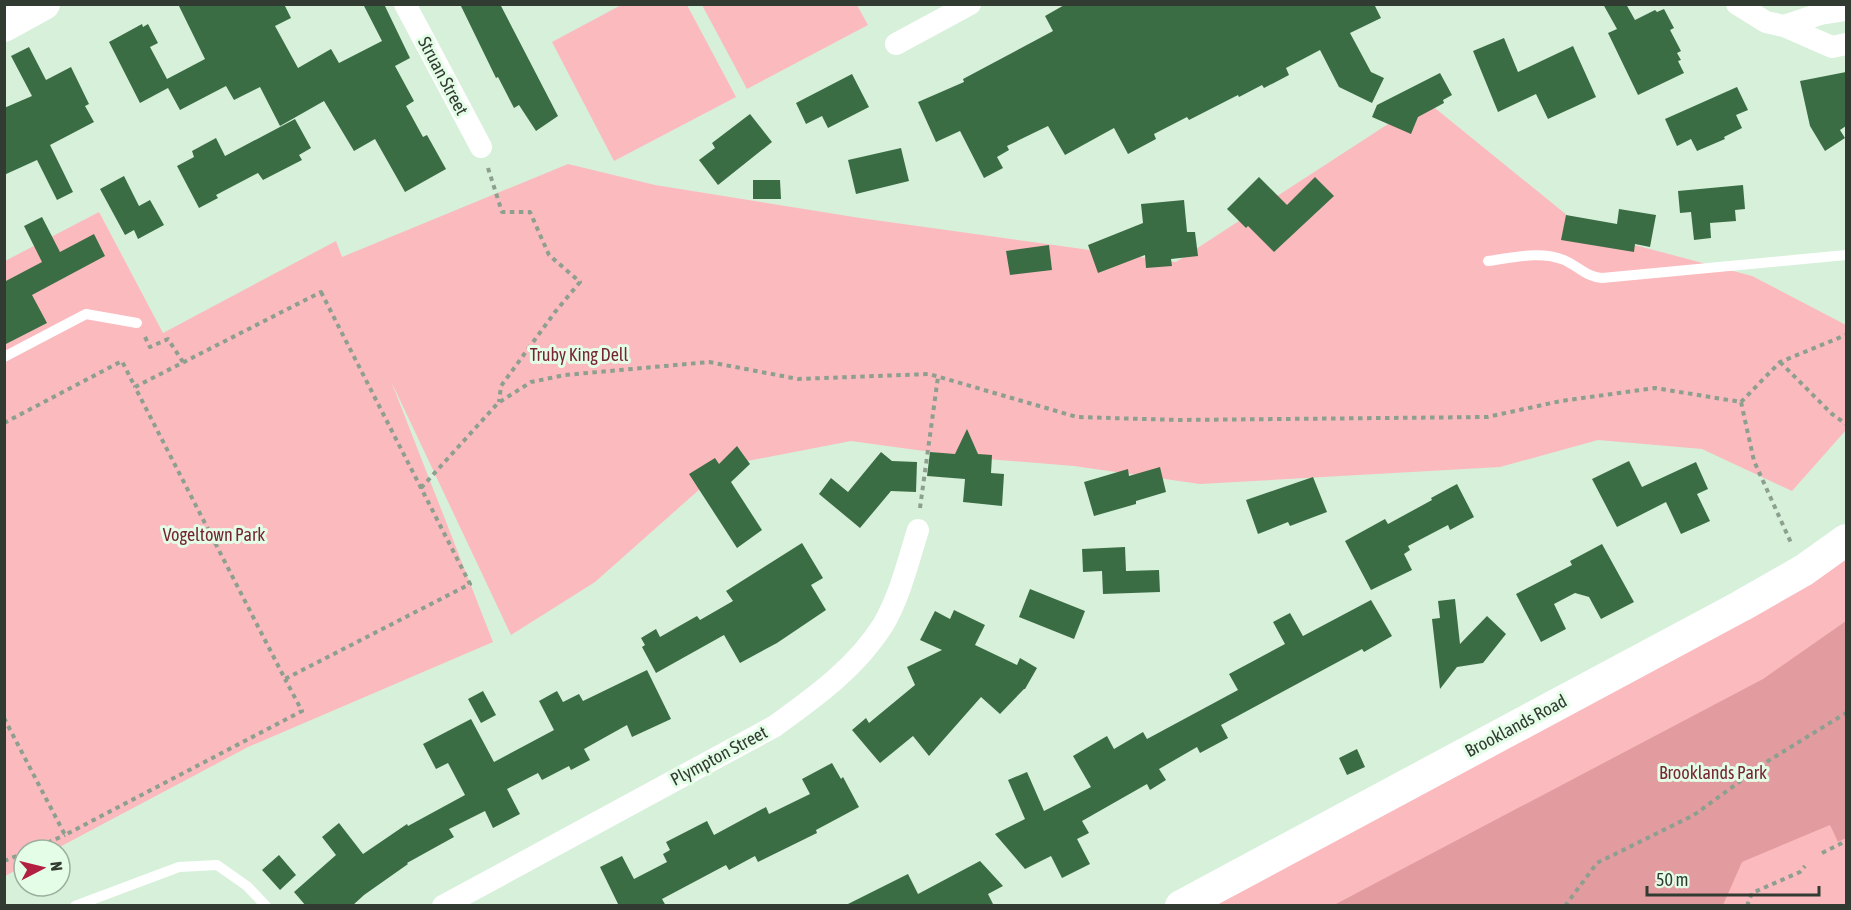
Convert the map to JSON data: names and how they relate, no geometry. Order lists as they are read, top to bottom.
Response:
{
  "streets": {
    "street": ["Struan Street", "Brooklands Road", "Plympton Street"]
  },
  "parks": ["Truby King Dell", "Vogeltown Park", "Brooklands Park"],
  "scale_bar": "50 m",
  "north": "right"
}
